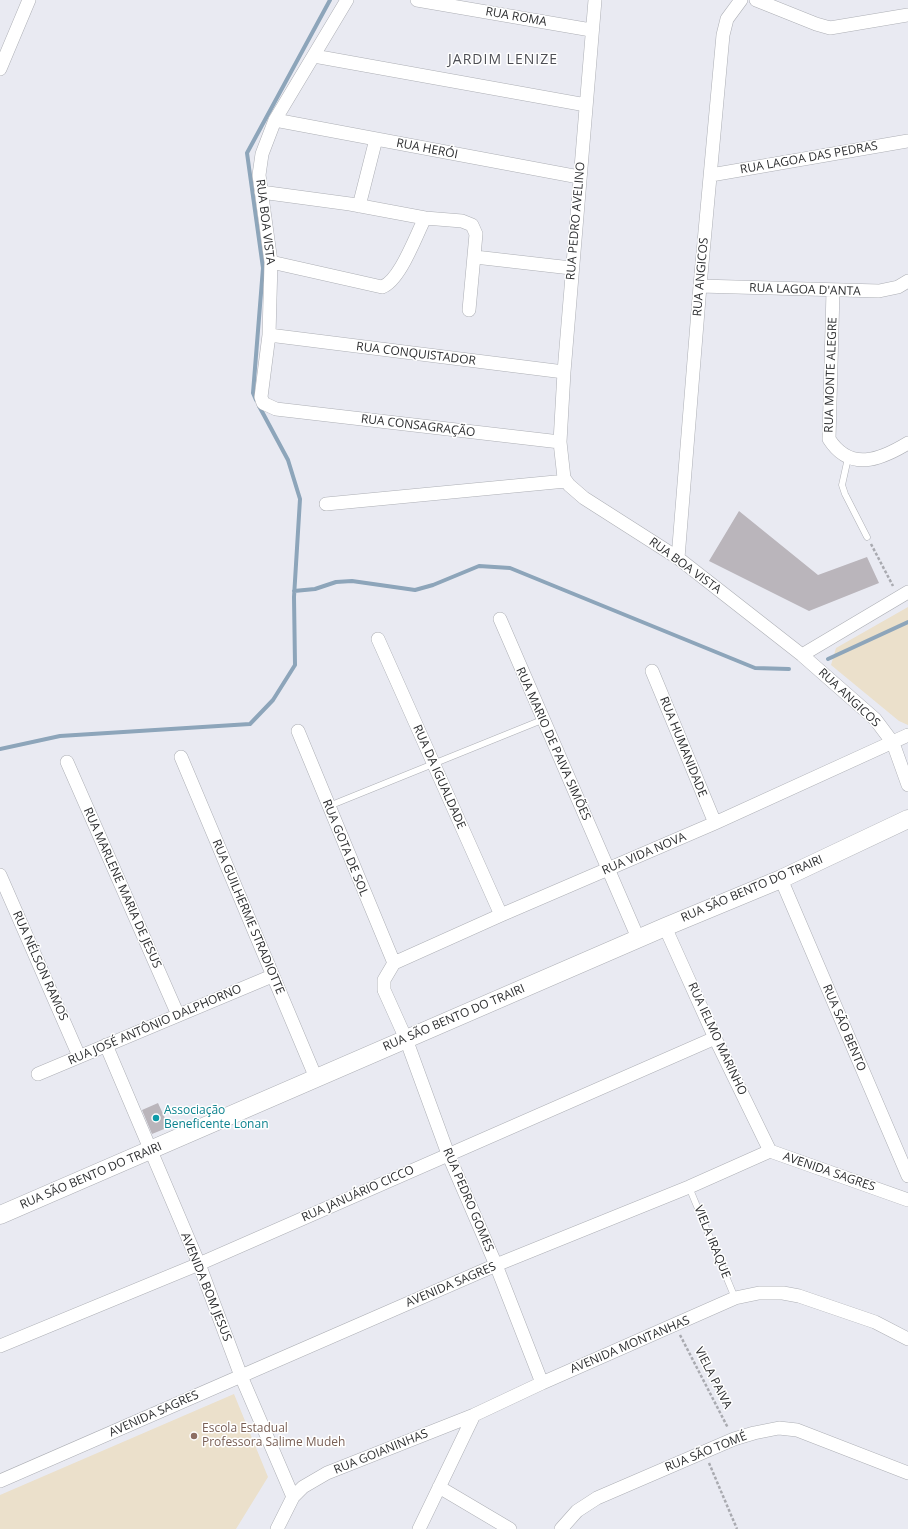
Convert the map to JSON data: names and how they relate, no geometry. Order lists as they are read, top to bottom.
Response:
{
  "streets": {
    "street": [
      "RUA ROMA",
      "RUA HERÓI",
      "RUA LAGOA DAS PEDRAS",
      "RUA PEDRO AVELINO",
      "RUA BOA VISTA",
      "RUA ANGICOS",
      "RUA LAGOA D'ANTA",
      "RUA CONQUISTADOR",
      "RUA MONTE ALEGRE",
      "RUA CONSAGRAÇÃO",
      "RUA MARIO DE PAIVA SIMÕES",
      "RUA HUMANIDADE",
      "RUA DA IGUALDADE",
      "RUA GOTA DE SOL",
      "RUA VIDA NOVA",
      "RUA MARLENE MARIA DE JESUS",
      "RUA SÃO BENTO DO TRAIRI",
      "RUA GUILHERME STRADIOTTE",
      "RUA NÉLSON RAMOS",
      "RUA JOSÉ ANTÔNIO DALPHORNO",
      "RUA SÃO BENTO",
      "RUA IELMO MARINHO",
      "AVENIDA SAGRES",
      "RUA JANUÁRIO CICCO",
      "RUA PEDRO GOMES",
      "AVENIDA BOM JESUS",
      "AVENIDA MONTANHAS",
      "RUA GOIANINHAS",
      "RUA SÃO TOMÉ"
    ],
    "lane": ["VIELA IRAQUE"],
    "path": ["VIELA PAIVA"]
  },
  "crossings": [
    ["RUA ROMA", "RUA PEDRO AVELINO"],
    ["RUA HERÓI", "RUA PEDRO AVELINO"],
    ["RUA HERÓI", "RUA BOA VISTA"],
    ["RUA LAGOA DAS PEDRAS", "RUA ANGICOS"],
    ["RUA PEDRO AVELINO", "RUA CONQUISTADOR"],
    ["RUA PEDRO AVELINO", "RUA CONSAGRAÇÃO"],
    ["RUA BOA VISTA", "RUA ANGICOS"],
    ["RUA BOA VISTA", "RUA CONQUISTADOR"],
    ["RUA BOA VISTA", "RUA CONSAGRAÇÃO"],
    ["RUA ANGICOS", "RUA LAGOA D'ANTA"],
    ["RUA ANGICOS", "RUA VIDA NOVA"],
    ["RUA LAGOA D'ANTA", "RUA MONTE ALEGRE"],
    ["RUA MARIO DE PAIVA SIMÕES", "RUA VIDA NOVA"],
    ["RUA MARIO DE PAIVA SIMÕES", "RUA SÃO BENTO DO TRAIRI"],
    ["RUA HUMANIDADE", "RUA VIDA NOVA"],
    ["RUA DA IGUALDADE", "RUA VIDA NOVA"],
    ["RUA GOTA DE SOL", "RUA VIDA NOVA"],
    ["RUA GOTA DE SOL", "RUA PEDRO GOMES"],
    ["RUA VIDA NOVA", "RUA PEDRO GOMES"],
    ["RUA MARLENE MARIA DE JESUS", "RUA JOSÉ ANTÔNIO DALPHORNO"],
    ["RUA SÃO BENTO DO TRAIRI", "RUA GUILHERME STRADIOTTE"],
    ["RUA SÃO BENTO DO TRAIRI", "RUA SÃO BENTO"],
    ["RUA SÃO BENTO DO TRAIRI", "RUA IELMO MARINHO"],
    ["RUA SÃO BENTO DO TRAIRI", "RUA PEDRO GOMES"],
    ["RUA SÃO BENTO DO TRAIRI", "AVENIDA BOM JESUS"],
    ["RUA GUILHERME STRADIOTTE", "RUA JOSÉ ANTÔNIO DALPHORNO"],
    ["RUA NÉLSON RAMOS", "RUA JOSÉ ANTÔNIO DALPHORNO"],
    ["RUA JOSÉ ANTÔNIO DALPHORNO", "AVENIDA BOM JESUS"],
    ["RUA IELMO MARINHO", "AVENIDA SAGRES"],
    ["RUA IELMO MARINHO", "RUA JANUÁRIO CICCO"],
    ["AVENIDA SAGRES", "RUA PEDRO GOMES"],
    ["AVENIDA SAGRES", "VIELA IRAQUE"],
    ["AVENIDA SAGRES", "AVENIDA BOM JESUS"],
    ["RUA JANUÁRIO CICCO", "RUA PEDRO GOMES"],
    ["RUA JANUÁRIO CICCO", "AVENIDA BOM JESUS"],
    ["RUA PEDRO GOMES", "AVENIDA MONTANHAS"],
    ["VIELA IRAQUE", "AVENIDA MONTANHAS"],
    ["AVENIDA BOM JESUS", "RUA GOIANINHAS"],
    ["AVENIDA MONTANHAS", "VIELA PAIVA"],
    ["AVENIDA MONTANHAS", "RUA GOIANINHAS"],
    ["VIELA PAIVA", "RUA SÃO TOMÉ"]
  ],
  "districts": ["JARDIM LENIZE"],
  "places": ["Associação Beneficente Lonan", "Escola Estadual Professora Salime Mudeh"]
}
